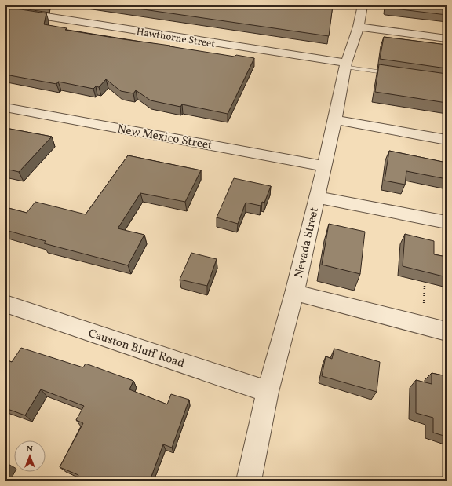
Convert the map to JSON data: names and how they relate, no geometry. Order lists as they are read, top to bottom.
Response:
{
  "streets": {
    "street": [
      "Hawthorne Street",
      "New Mexico Street",
      "Nevada Street",
      "Causton Bluff Road"
    ]
  },
  "crossings": [
    ["Hawthorne Street", "Nevada Street"],
    ["New Mexico Street", "Nevada Street"],
    ["Nevada Street", "Causton Bluff Road"]
  ],
  "north": "top"
}
